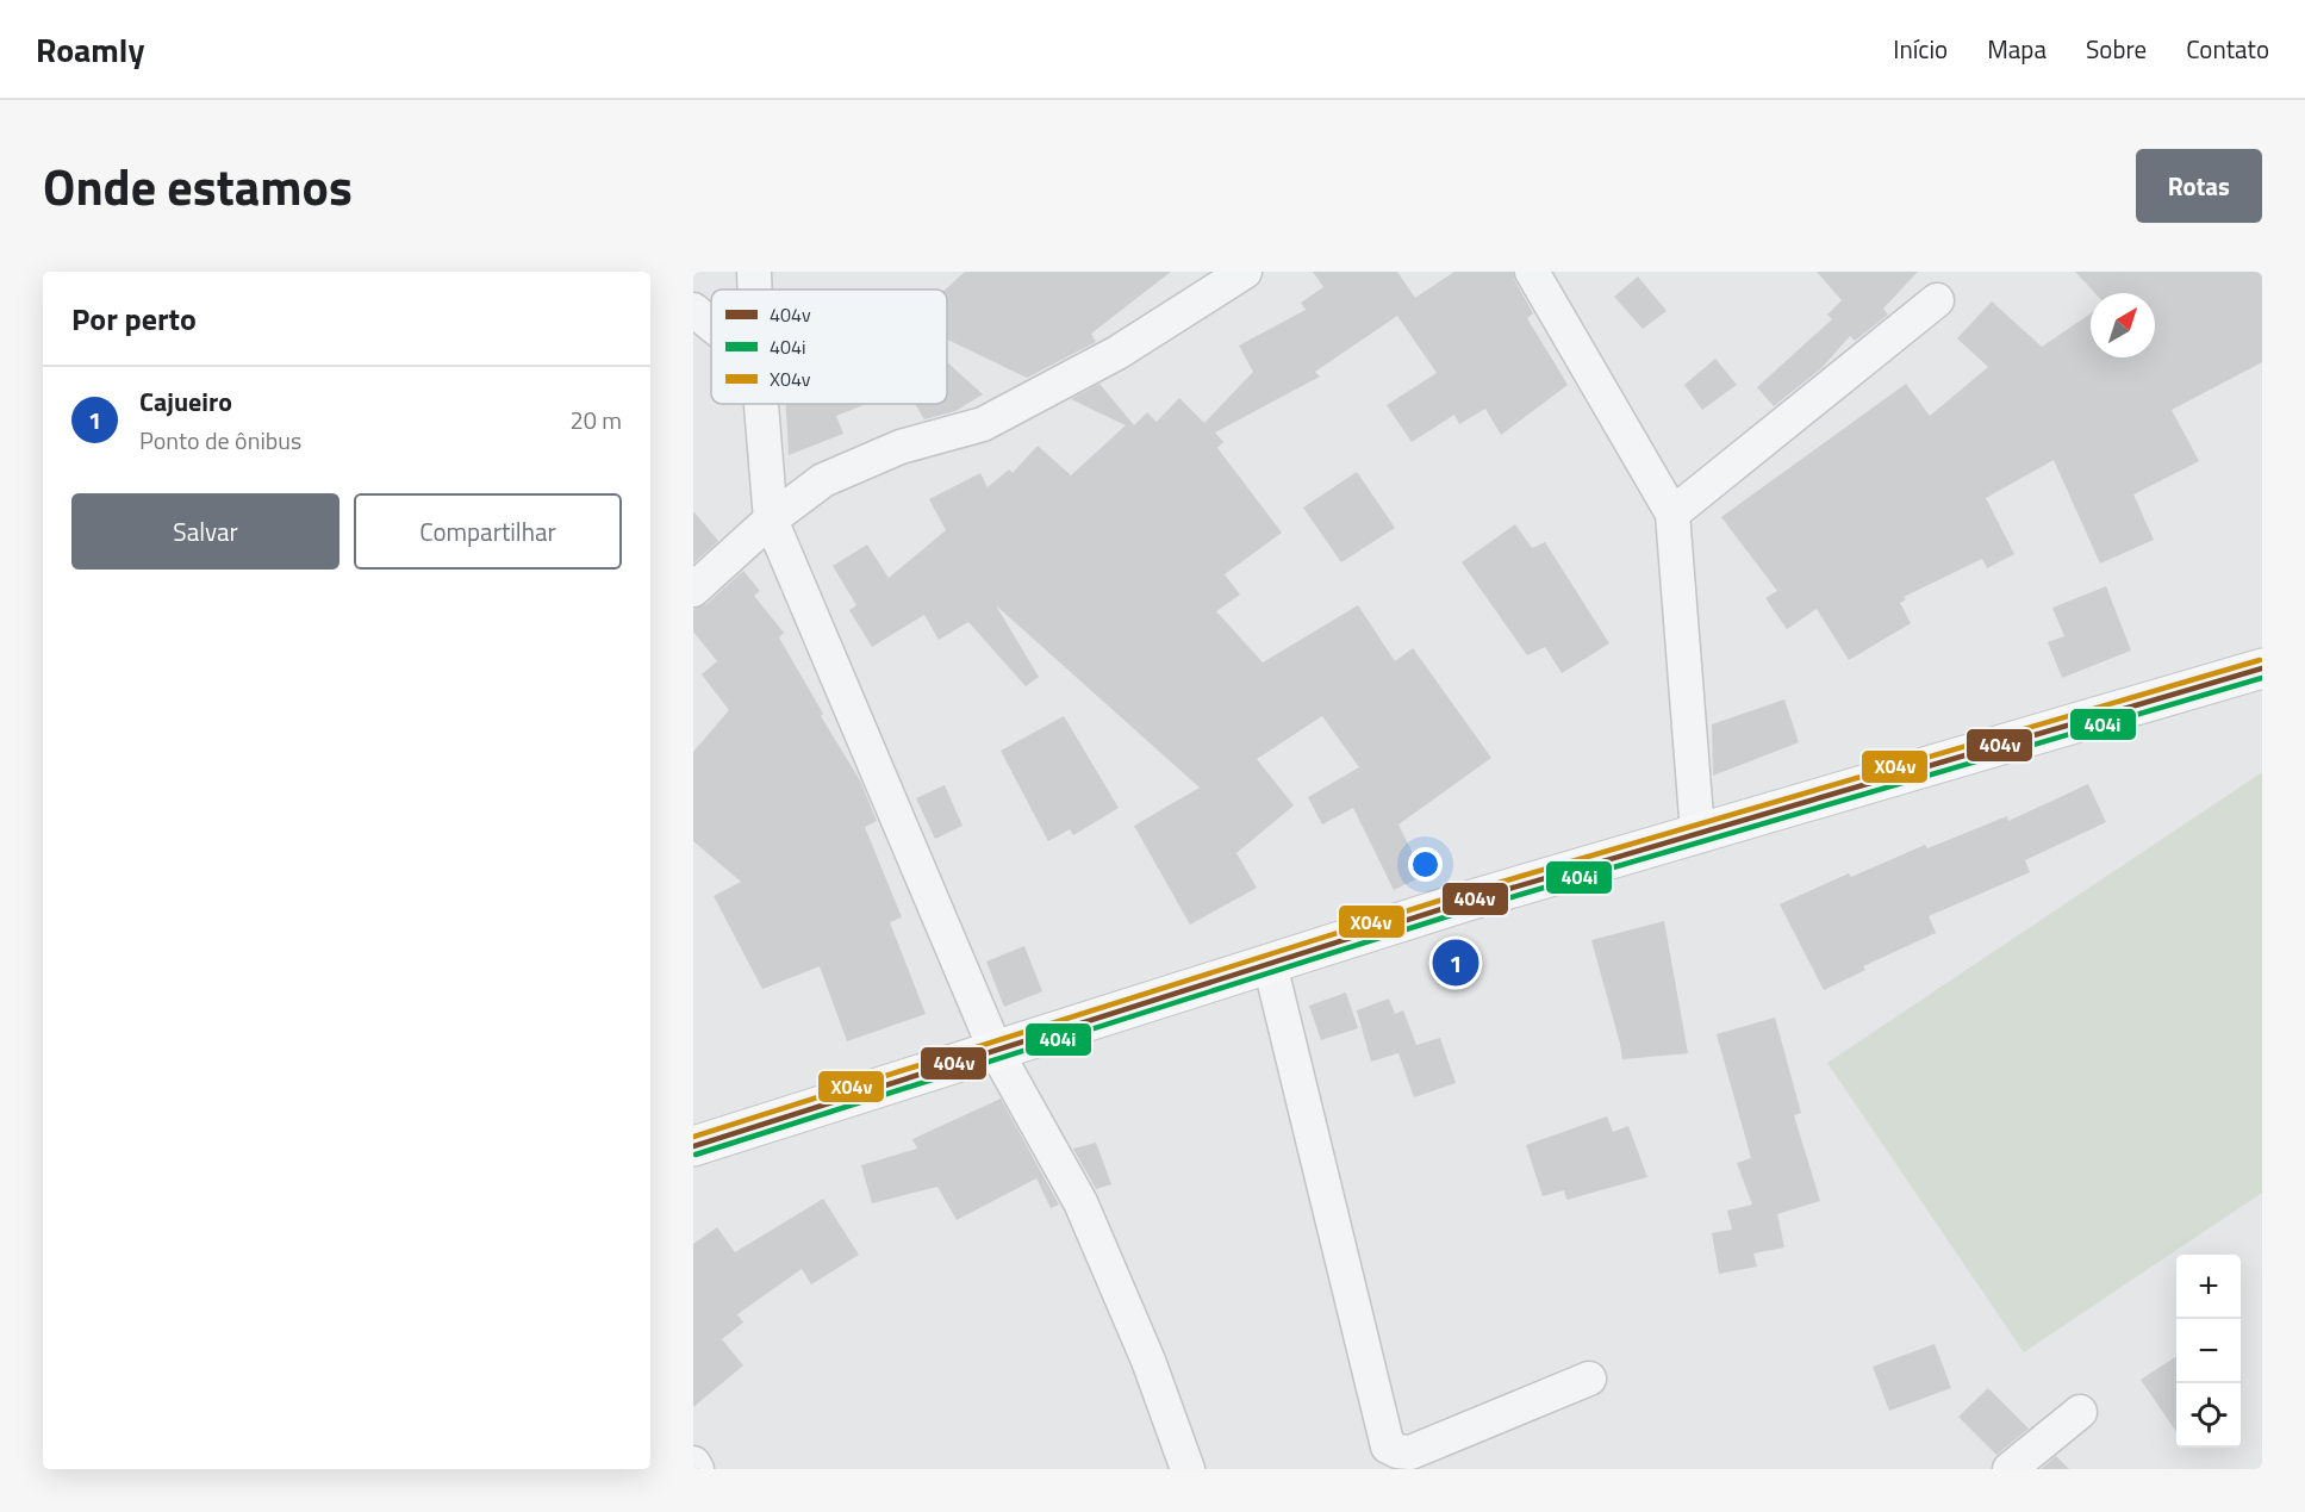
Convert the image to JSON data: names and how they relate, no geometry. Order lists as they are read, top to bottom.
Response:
{
  "lines": ["transit line X04v", "transit line 404v", "transit line 404i"],
  "legend": ["404v", "404i", "X04v"],
  "north": "top right",
  "page": {
    "header": "Roamly",
    "nav": [
      "Início",
      "Mapa",
      "Sobre",
      "Contato"
    ],
    "title": "Onde estamos",
    "buttons": [
      "Rotas",
      ["Salvar", "Compartilhar"]
    ],
    "heading": "Por perto",
    "list": [
      {
        "mark": "1",
        "name": "Cajueiro",
        "note": "Ponto de ônibus",
        "value": "20 m"
      }
    ],
    "pins": "1",
    "map_buttons": ["+", "−"]
  }
}
